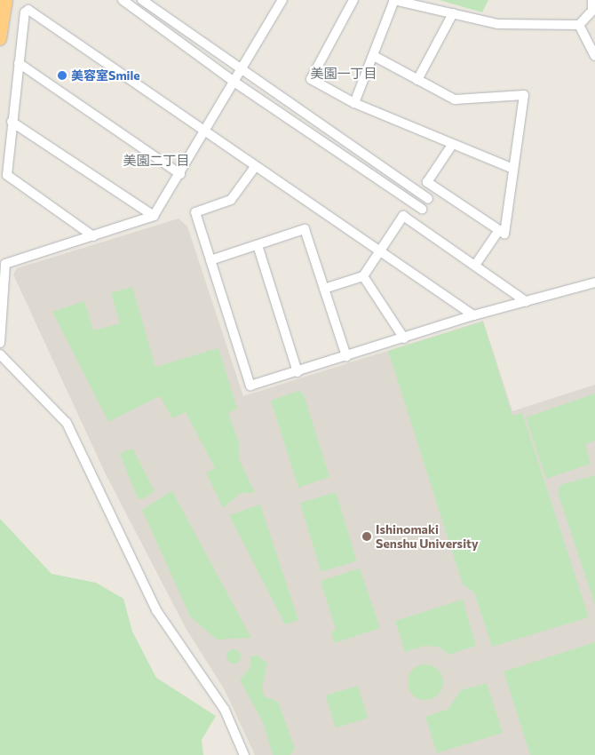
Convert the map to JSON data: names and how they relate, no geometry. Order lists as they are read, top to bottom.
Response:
{
  "districts": ["美園一丁目", "美園二丁目"],
  "places": ["美容室Smile", "Ishinomaki Senshu University"]
}
